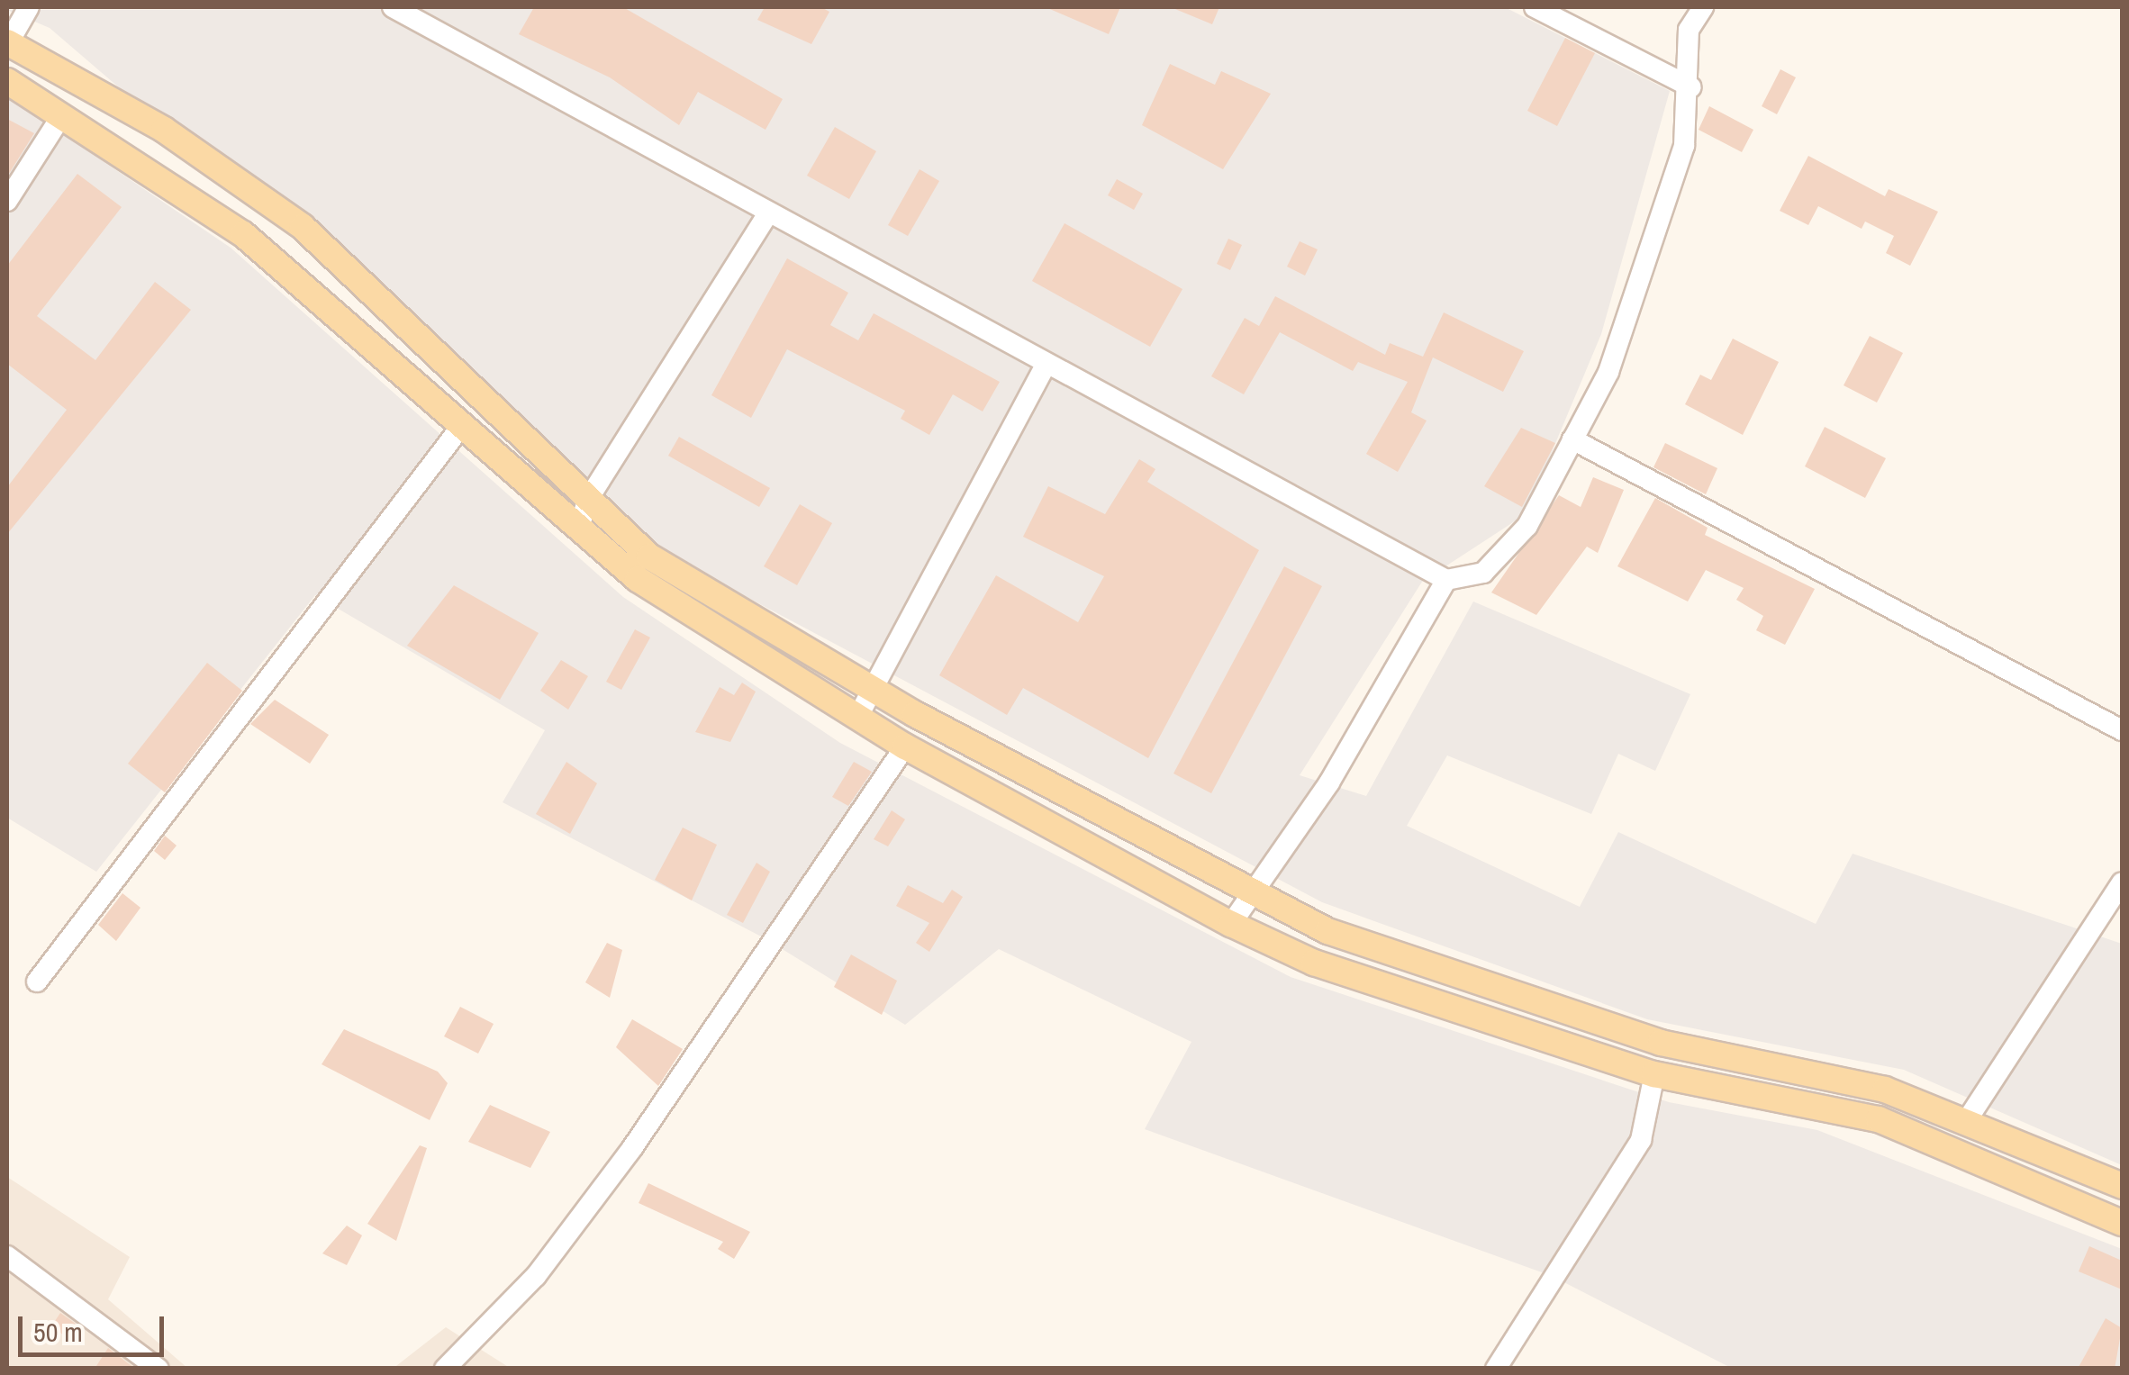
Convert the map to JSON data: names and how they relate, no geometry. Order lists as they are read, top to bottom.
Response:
{
  "scale_bar": "50 m"
}
